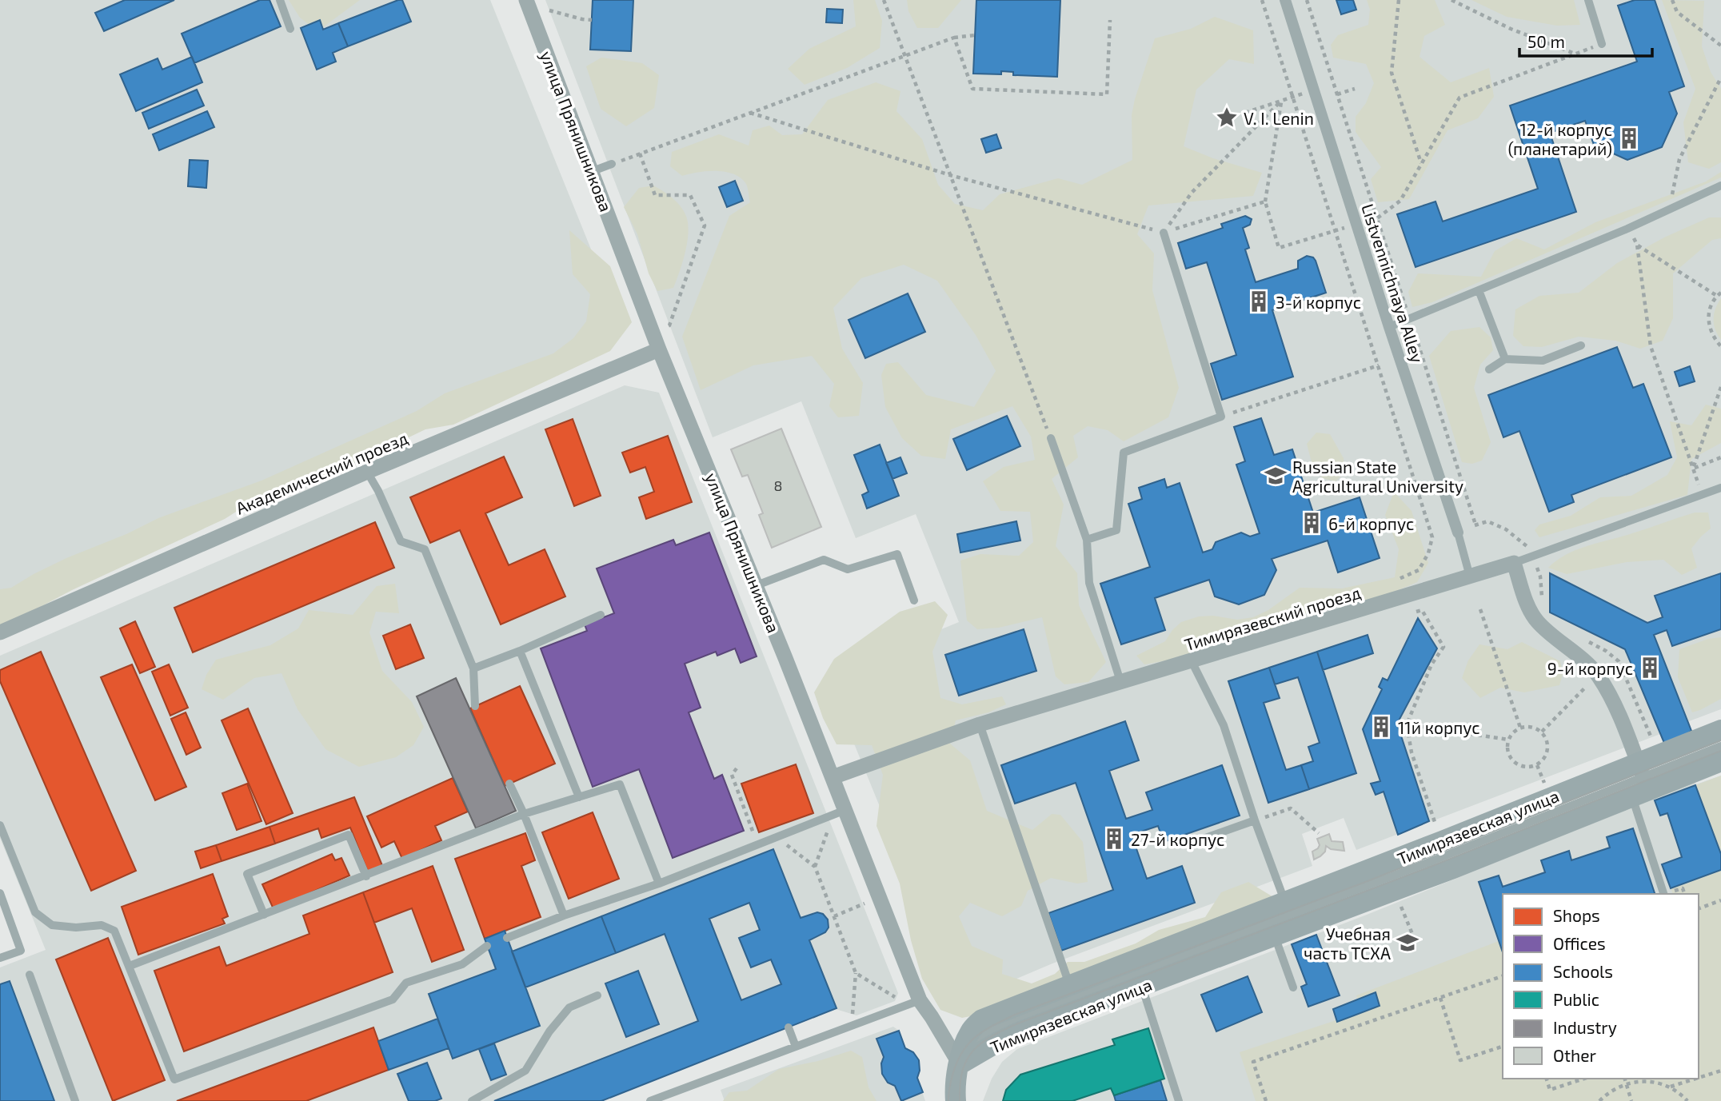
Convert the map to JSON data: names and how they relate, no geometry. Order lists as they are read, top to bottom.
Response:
{
  "streets": {
    "main road": ["Тимирязевская улица"],
    "street": [
      "улица Прянишникова",
      "Listvennichnaya Alley",
      "Академический проезд",
      "Тимирязевский проезд"
    ]
  },
  "crossings": [
    ["улица Прянишникова", "Академический проезд"],
    ["улица Прянишникова", "Тимирязевский проезд"],
    ["улица Прянишникова", "Тимирязевская улица"],
    ["Listvennichnaya Alley", "Тимирязевский проезд"]
  ],
  "places": {
    "place": ["V. I. Lenin"],
    "building": [
      "12-й корпус (планетарий)",
      "3-й корпус",
      "6-й корпус",
      "9-й корпус",
      "11й корпус",
      "27-й корпус"
    ],
    "school or university": ["Russian State Agricultural University", "Учебная часть ТСХА"]
  },
  "house_numbers": ["8"],
  "legend": [
    "Shops",
    "Offices",
    "Schools",
    "Public",
    "Industry",
    "Other"
  ],
  "scale_bar": "50 m"
}
